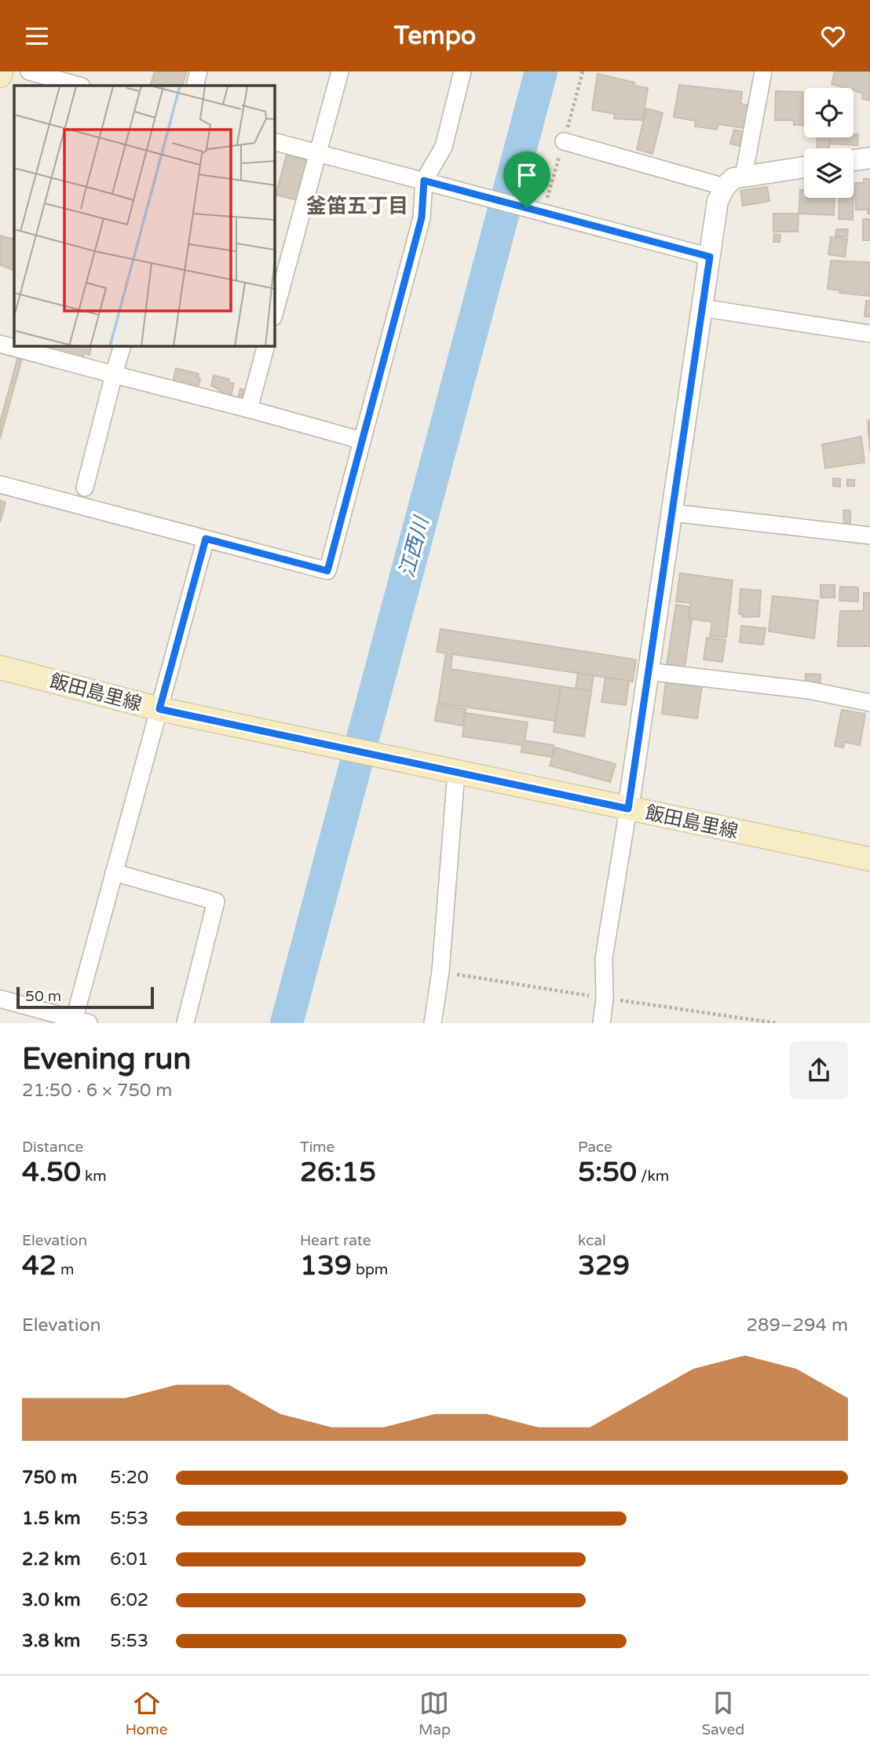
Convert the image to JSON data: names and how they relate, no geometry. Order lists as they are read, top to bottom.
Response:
{
  "streets": {
    "main road": ["飯田島里線"]
  },
  "districts": ["釜笛五丁目"],
  "water": ["江西川"],
  "scale_bar": "50 m",
  "page": {
    "header": "Tempo",
    "scale": "50 m",
    "heading": ["Evening run", "21:50 · 6 × 750 m"],
    "stats": [
      ["Distance", "4.50 km"],
      ["Time", "26:15"],
      ["Pace", "5:50 /km"],
      ["Elevation", "42 m"],
      ["Heart rate", "139 bpm"],
      ["kcal", "329"]
    ],
    "chart": ["Elevation", "289–294 m"],
    "list": [
      {
        "name": "750 m",
        "note": "5:20"
      },
      {
        "name": "1.5 km",
        "note": "5:53"
      },
      {
        "name": "2.2 km",
        "note": "6:01"
      },
      {
        "name": "3.0 km",
        "note": "6:02"
      },
      {
        "name": "3.8 km",
        "note": "5:53"
      }
    ],
    "tabs": ["Home", "Map", "Saved"]
  }
}
